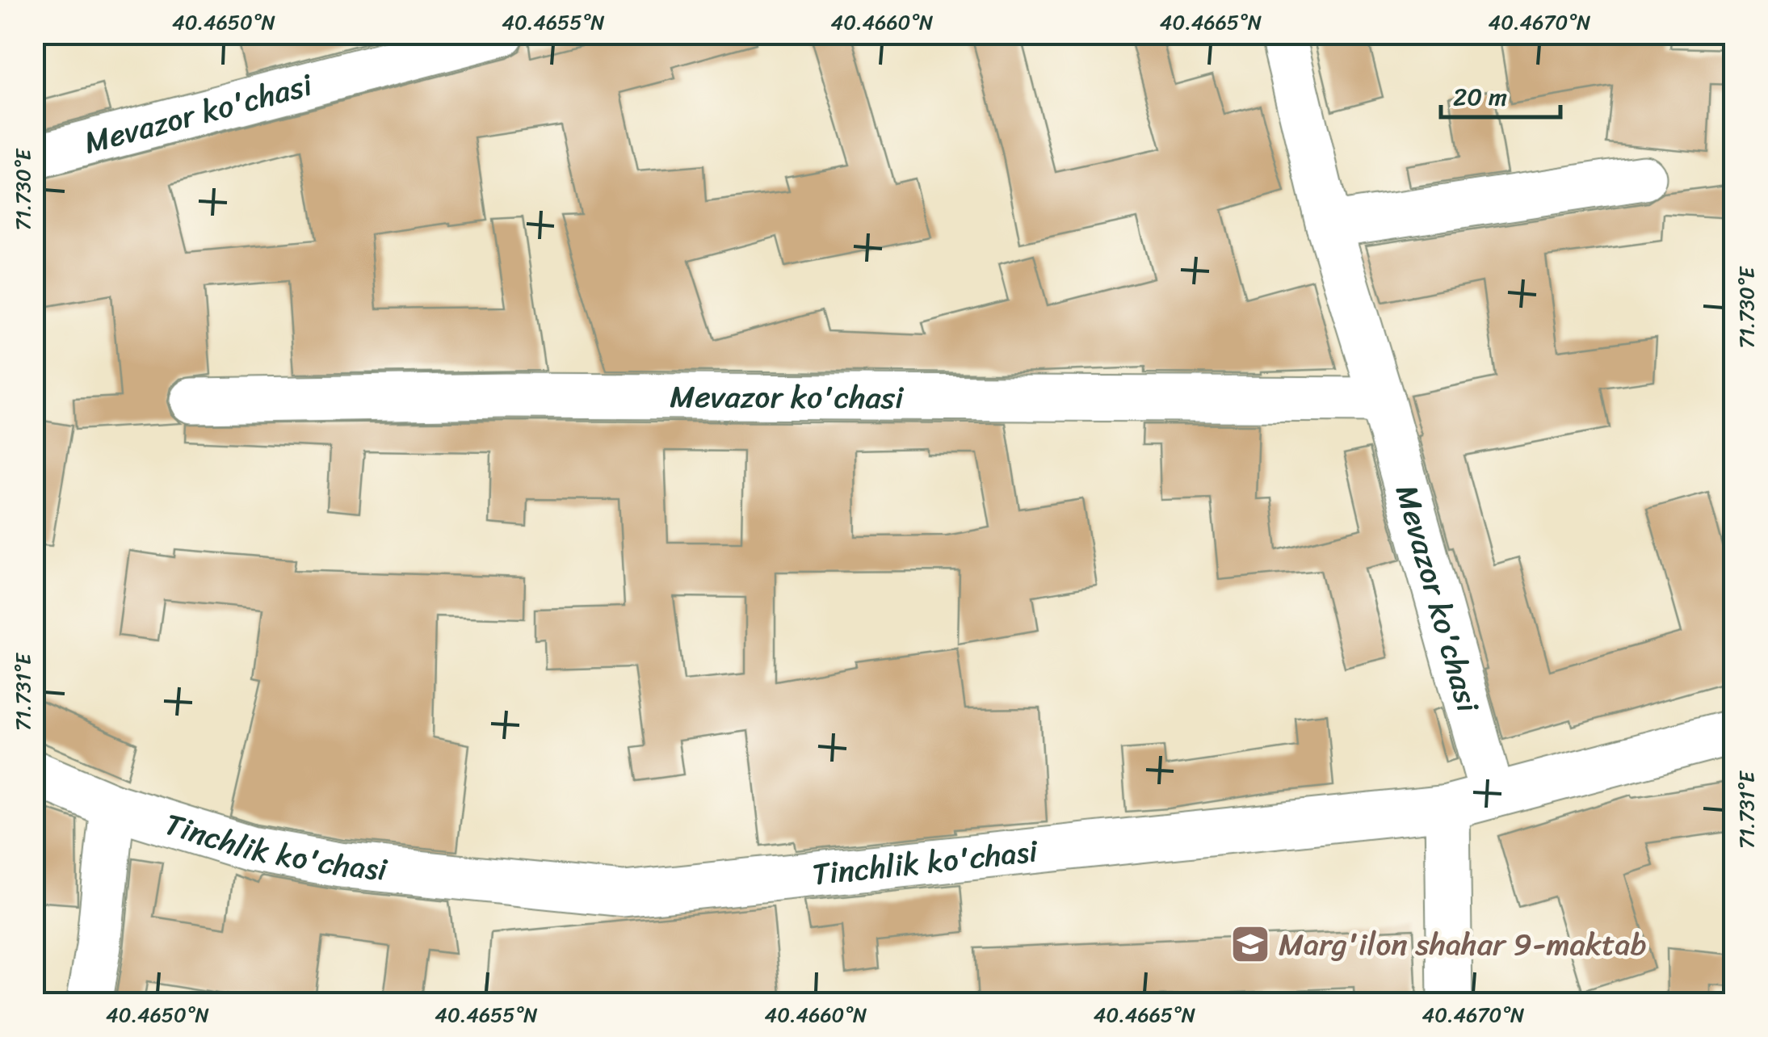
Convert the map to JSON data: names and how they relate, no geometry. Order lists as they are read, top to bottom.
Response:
{
  "streets": {
    "street": ["Mevazor ko'chasi", "Tinchlik ko'chasi"]
  },
  "crossings": [
    ["Mevazor ko'chasi", "Tinchlik ko'chasi"]
  ],
  "places": {
    "school or university": ["Marg'ilon shahar 9-maktab"]
  },
  "scale_bar": "20 m",
  "coordinates": [
    "40.4650°N",
    "40.4655°N",
    "40.4660°N",
    "40.4665°N",
    "40.4670°N",
    "71.730°E",
    "71.731°E"
  ]
}
